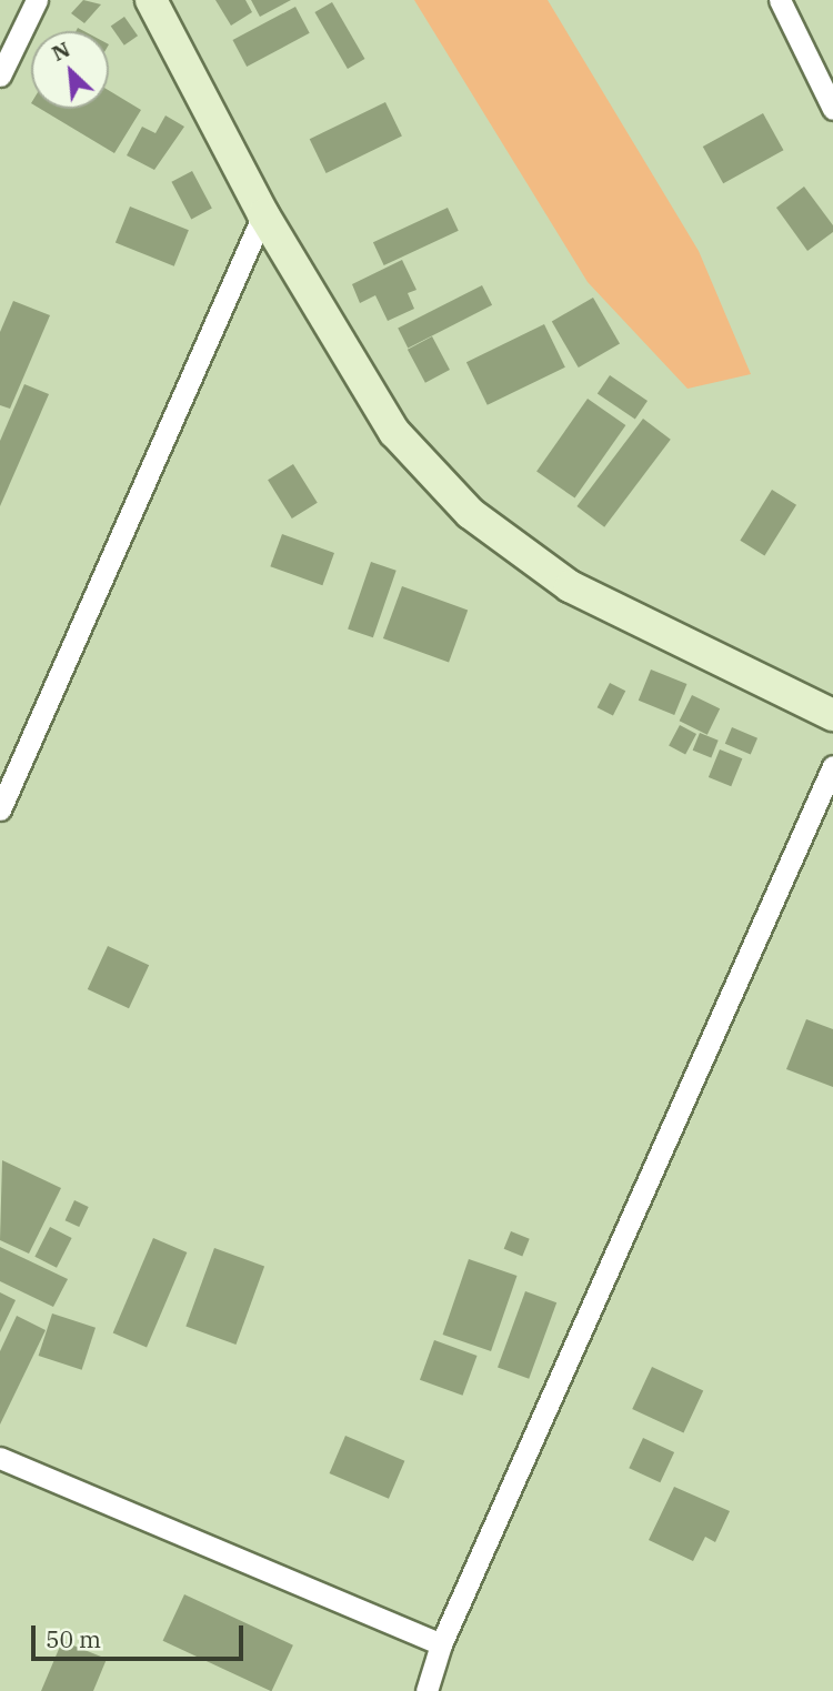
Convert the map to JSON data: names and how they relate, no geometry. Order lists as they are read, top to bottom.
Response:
{
  "scale_bar": "50 m",
  "north": "top left"
}
